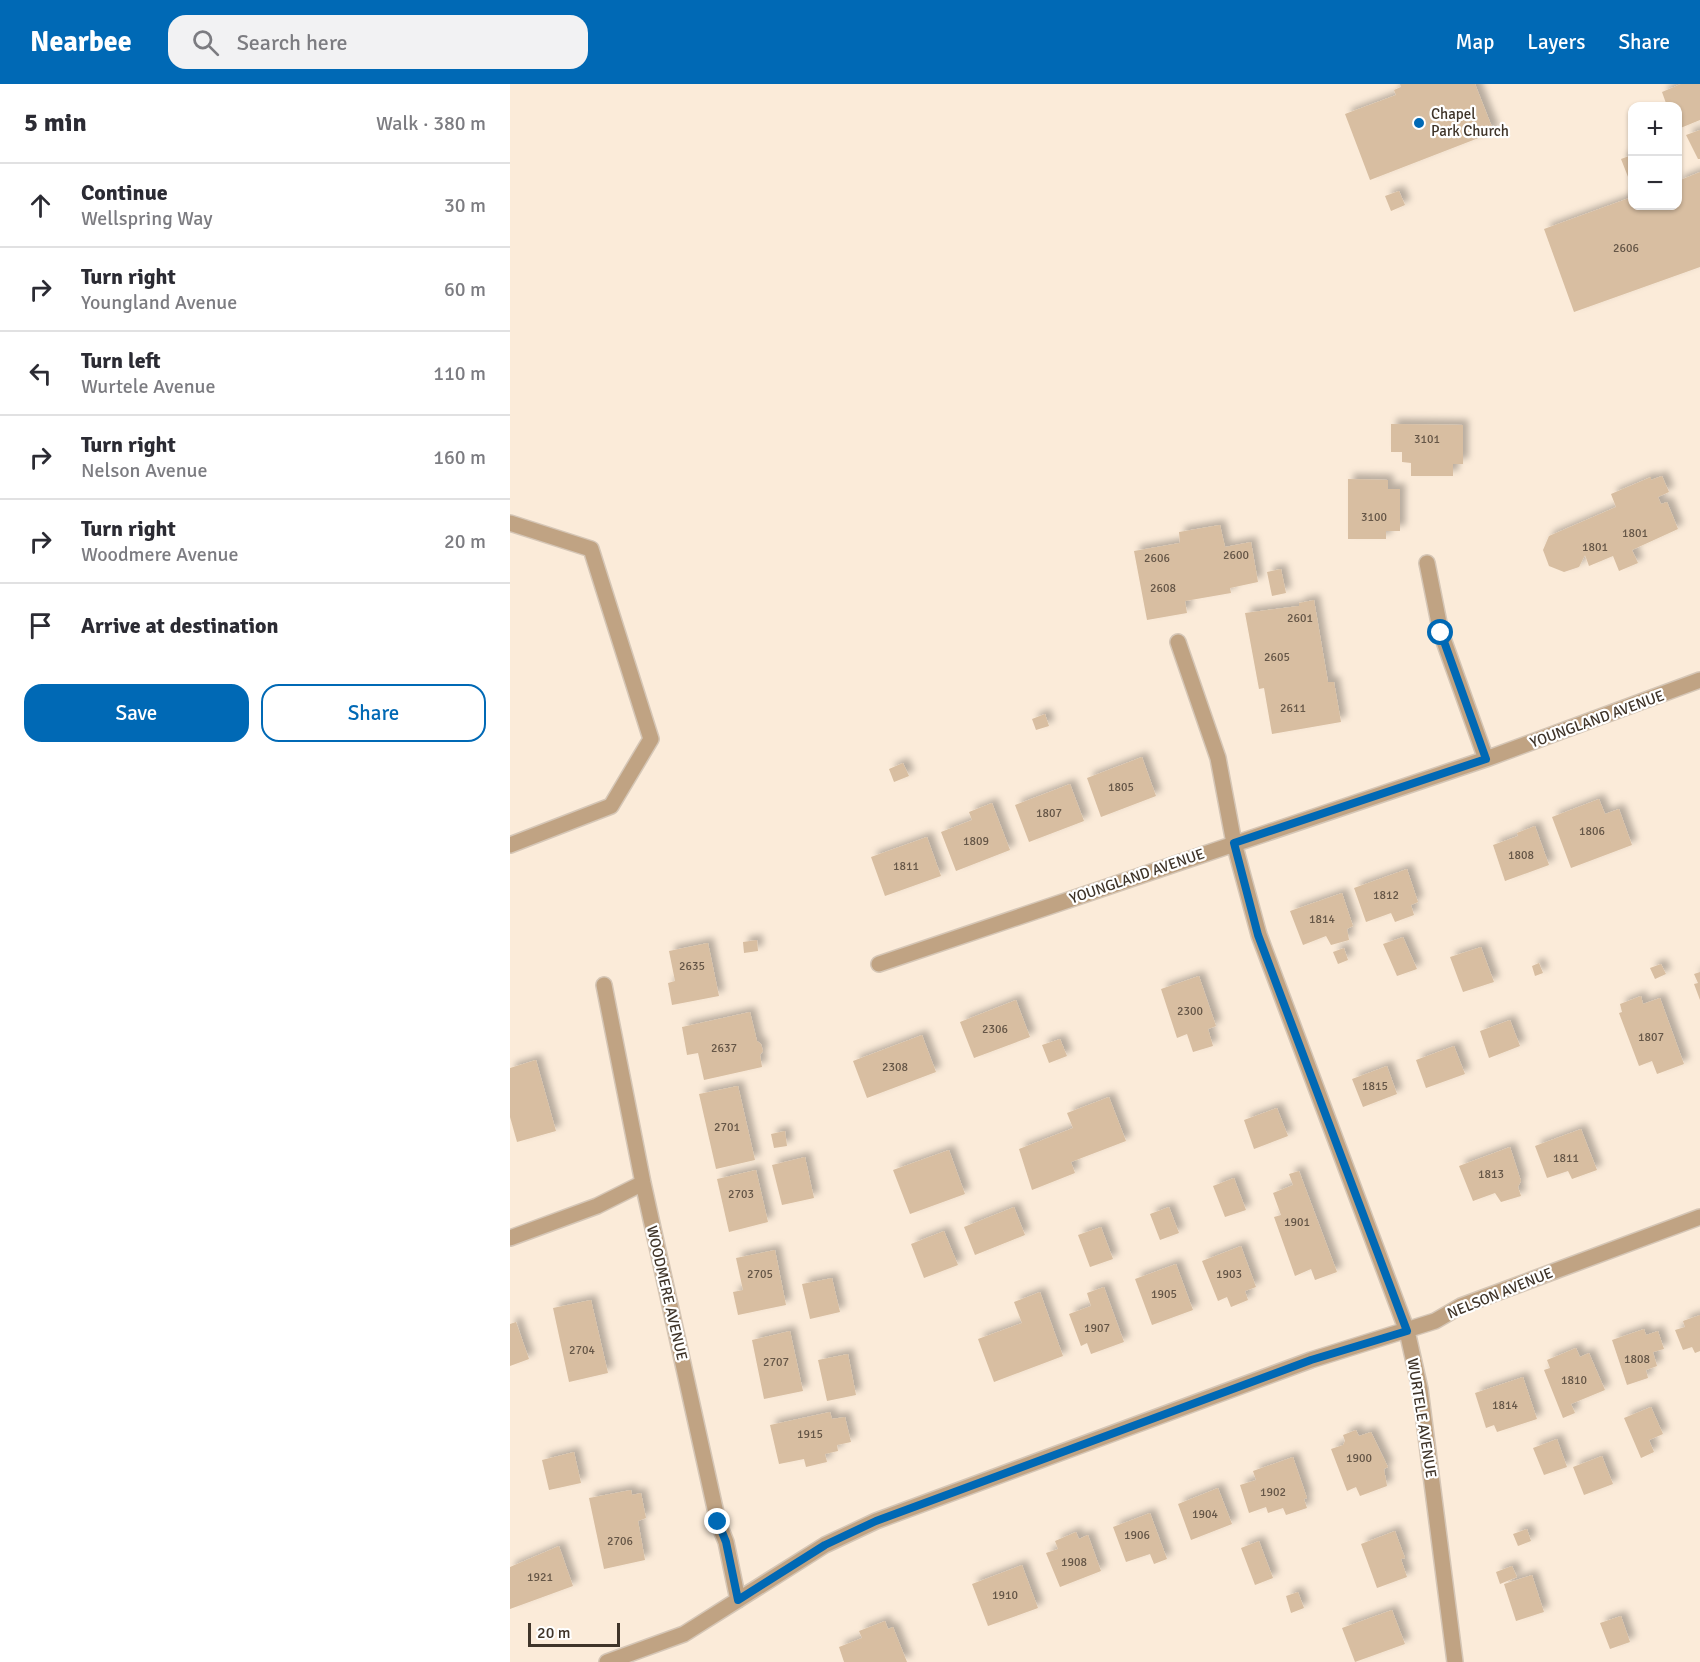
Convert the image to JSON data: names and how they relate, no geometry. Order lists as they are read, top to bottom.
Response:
{
  "streets": {
    "street": [
      "YOUNGLAND AVENUE",
      "WOODMERE AVENUE",
      "NELSON AVENUE",
      "WURTELE AVENUE"
    ]
  },
  "crossings": [
    ["YOUNGLAND AVENUE", "WURTELE AVENUE"],
    ["WOODMERE AVENUE", "NELSON AVENUE"],
    ["NELSON AVENUE", "WURTELE AVENUE"]
  ],
  "places": ["Chapel Park Church"],
  "house_numbers": [
    "2606",
    "3101",
    "3100",
    "1801",
    "1801",
    "2600",
    "2606",
    "2608",
    "2601",
    "2605",
    "2611",
    "1805",
    "1807",
    "1806",
    "1809",
    "1808",
    "1811",
    "1812",
    "1814",
    "2635",
    "2300",
    "2306",
    "1807",
    "2637",
    "2308",
    "1815",
    "2701",
    "1811",
    "1813",
    "2703",
    "1901",
    "2705",
    "1903",
    "1905",
    "1907",
    "2704",
    "1808",
    "2707",
    "1810",
    "1814",
    "1915",
    "1900",
    "1902",
    "1904",
    "1906",
    "2706",
    "1908",
    "1921",
    "1910"
  ],
  "scale_bar": "20 m",
  "page": {
    "header": "Nearbee",
    "search": "Search here",
    "nav": ["Map", "Layers", "Share"],
    "heading": ["5 min", "Walk · 380 m"],
    "map_buttons": ["+", "−"],
    "list": [
      ["Continue", "Wellspring Way", "30 m"],
      ["Turn right", "Youngland Avenue", "60 m"],
      ["Turn left", "Wurtele Avenue", "110 m"],
      ["Turn right", "Nelson Avenue", "160 m"],
      ["Turn right", "Woodmere Avenue", "20 m"],
      "Arrive at destination"
    ],
    "buttons": ["Save", "Share"],
    "scale": "20 m"
  }
}
